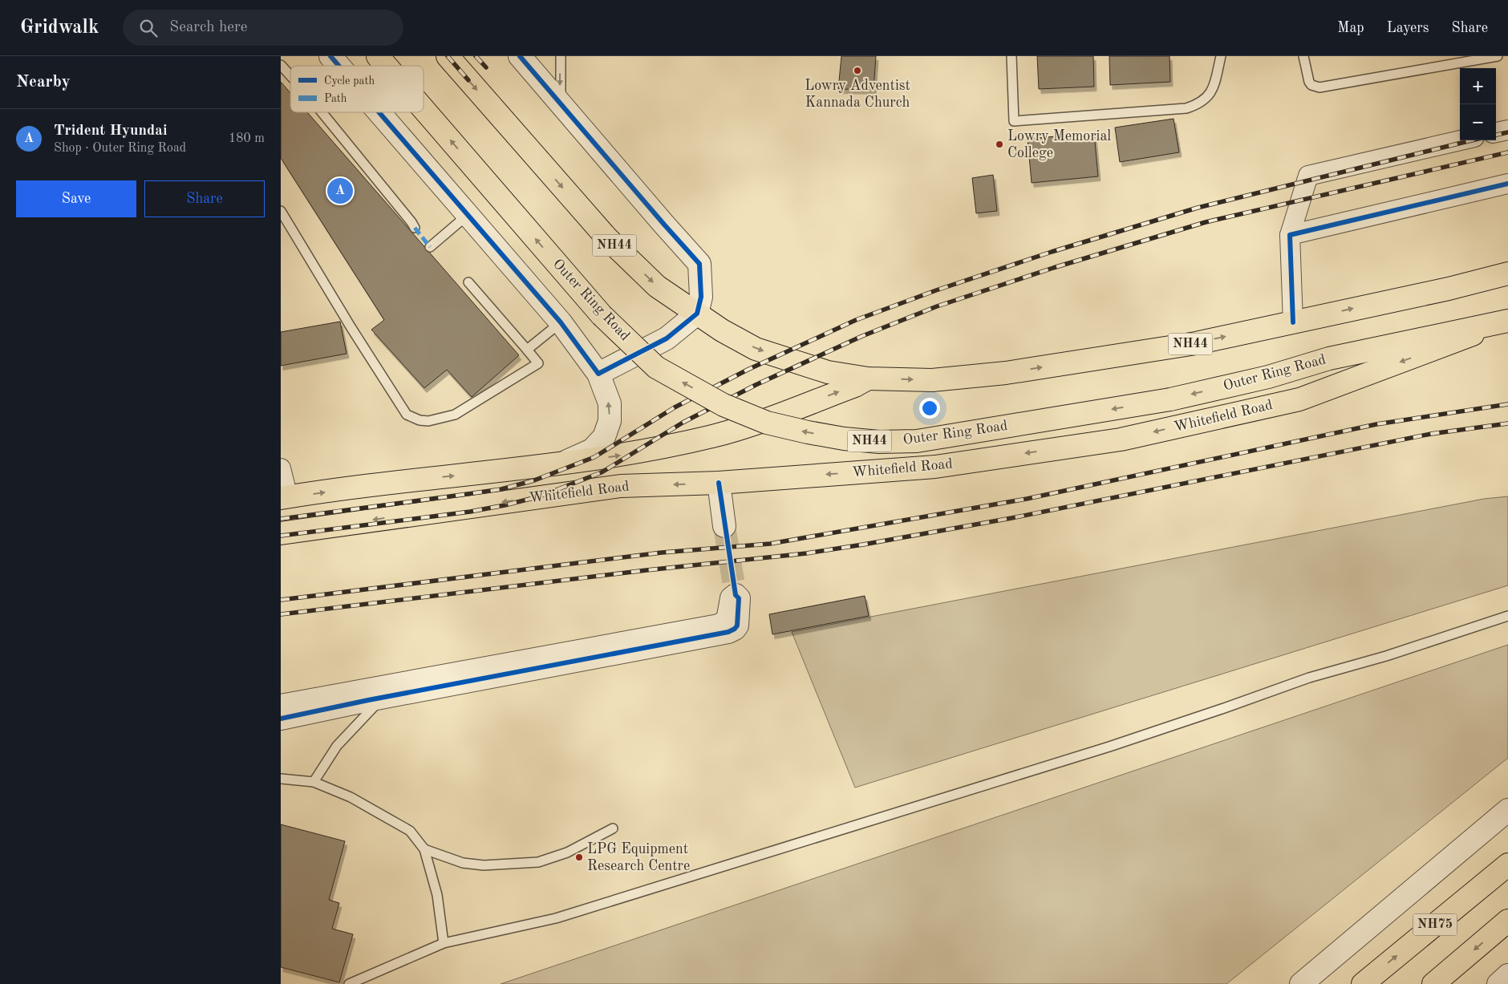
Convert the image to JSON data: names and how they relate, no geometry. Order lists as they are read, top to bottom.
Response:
{
  "streets": {
    "main road": [
      "NH44",
      "Outer Ring Road",
      "Whitefield Road",
      "NH75"
    ]
  },
  "crossings": [
    ["Outer Ring Road", "Whitefield Road"]
  ],
  "places": ["Lowry Adventist Kannada Church", "Lowry Memorial College", "LPG Equipment Research Centre"],
  "legend": ["Cycle path", "Path"],
  "page": {
    "header": "Gridwalk",
    "search": "Search here",
    "nav": ["Map", "Layers", "Share"],
    "heading": "Nearby",
    "map_buttons": ["+", "−"],
    "list": [
      {
        "mark": "A",
        "name": "Trident Hyundai",
        "note": "Shop · Outer Ring Road",
        "value": "180 m"
      }
    ],
    "buttons": ["Save", "Share"],
    "pins": "A"
  }
}
